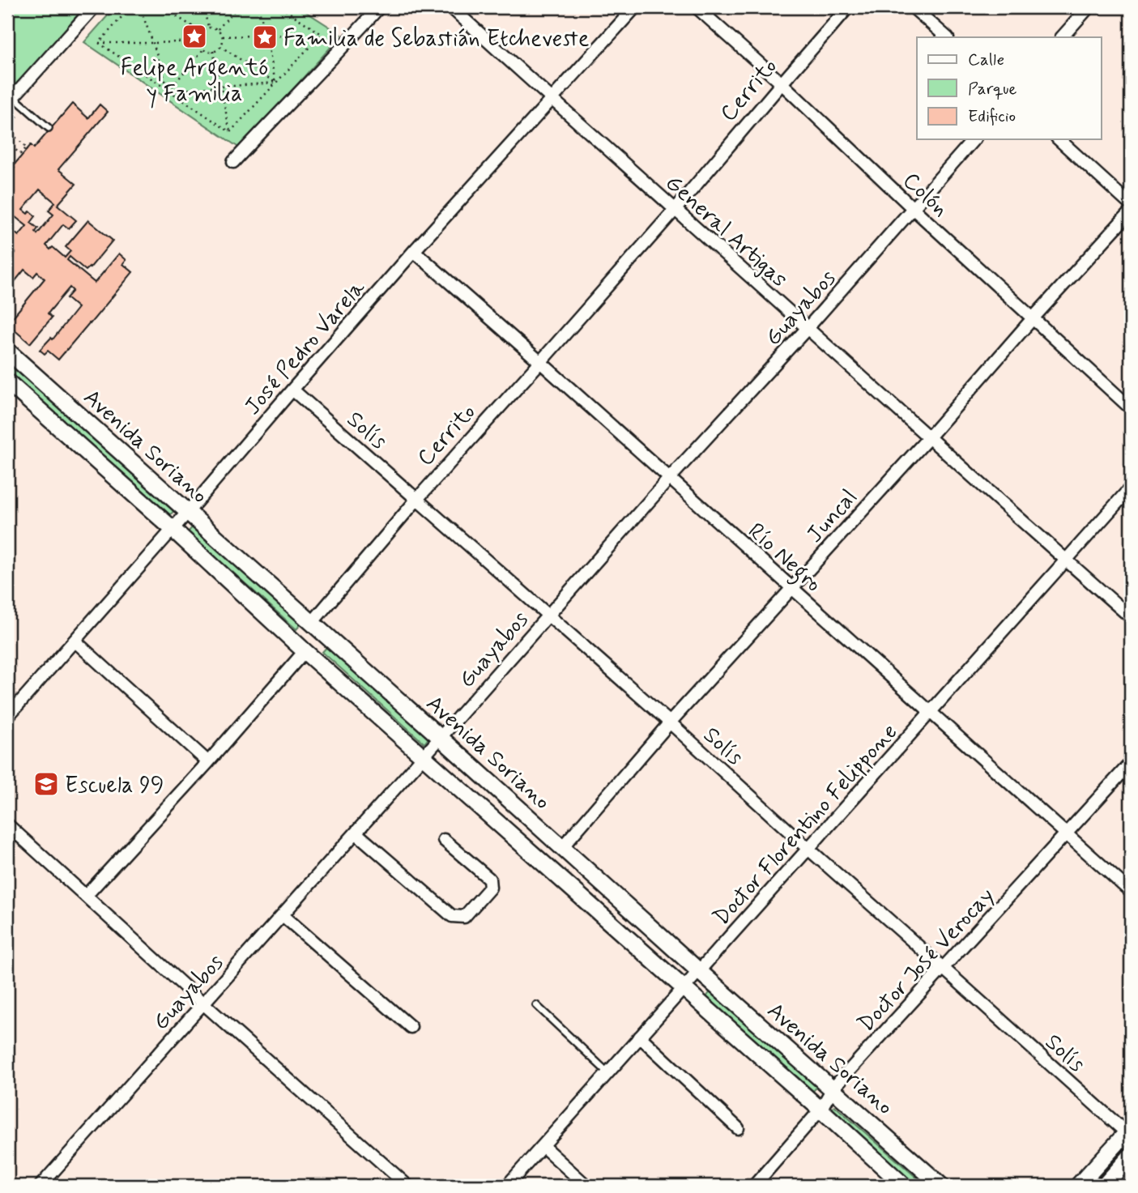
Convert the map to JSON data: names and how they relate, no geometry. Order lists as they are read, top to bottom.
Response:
{
  "streets": {
    "street": [
      "Cerrito",
      "Colón",
      "General Artigas",
      "Guayabos",
      "José Pedro Varela",
      "Solís",
      "Avenida Soriano",
      "Juncal",
      "Río Negro",
      "Doctor Florentino Felippone",
      "Doctor José Verocay"
    ]
  },
  "crossings": [
    ["Cerrito", "Colón"],
    ["Cerrito", "General Artigas"],
    ["Cerrito", "Solís"],
    ["Cerrito", "Avenida Soriano"],
    ["Cerrito", "Río Negro"],
    ["Colón", "Guayabos"],
    ["Colón", "Juncal"],
    ["General Artigas", "Guayabos"],
    ["General Artigas", "José Pedro Varela"],
    ["General Artigas", "Juncal"],
    ["General Artigas", "Doctor Florentino Felippone"],
    ["Guayabos", "Solís"],
    ["Guayabos", "Avenida Soriano"],
    ["Guayabos", "Río Negro"],
    ["José Pedro Varela", "Solís"],
    ["José Pedro Varela", "Avenida Soriano"],
    ["José Pedro Varela", "Río Negro"],
    ["Solís", "Juncal"],
    ["Solís", "Doctor Florentino Felippone"],
    ["Solís", "Doctor José Verocay"],
    ["Avenida Soriano", "Juncal"],
    ["Avenida Soriano", "Doctor Florentino Felippone"],
    ["Avenida Soriano", "Doctor José Verocay"],
    ["Juncal", "Río Negro"],
    ["Río Negro", "Doctor Florentino Felippone"],
    ["Río Negro", "Doctor José Verocay"]
  ],
  "places": {
    "place": ["Felipe Argentó y Familia", "Familia de Sebastián Etcheveste"],
    "school or university": ["Escuela 99"]
  },
  "legend": ["Calle", "Parque", "Edificio"]
}
